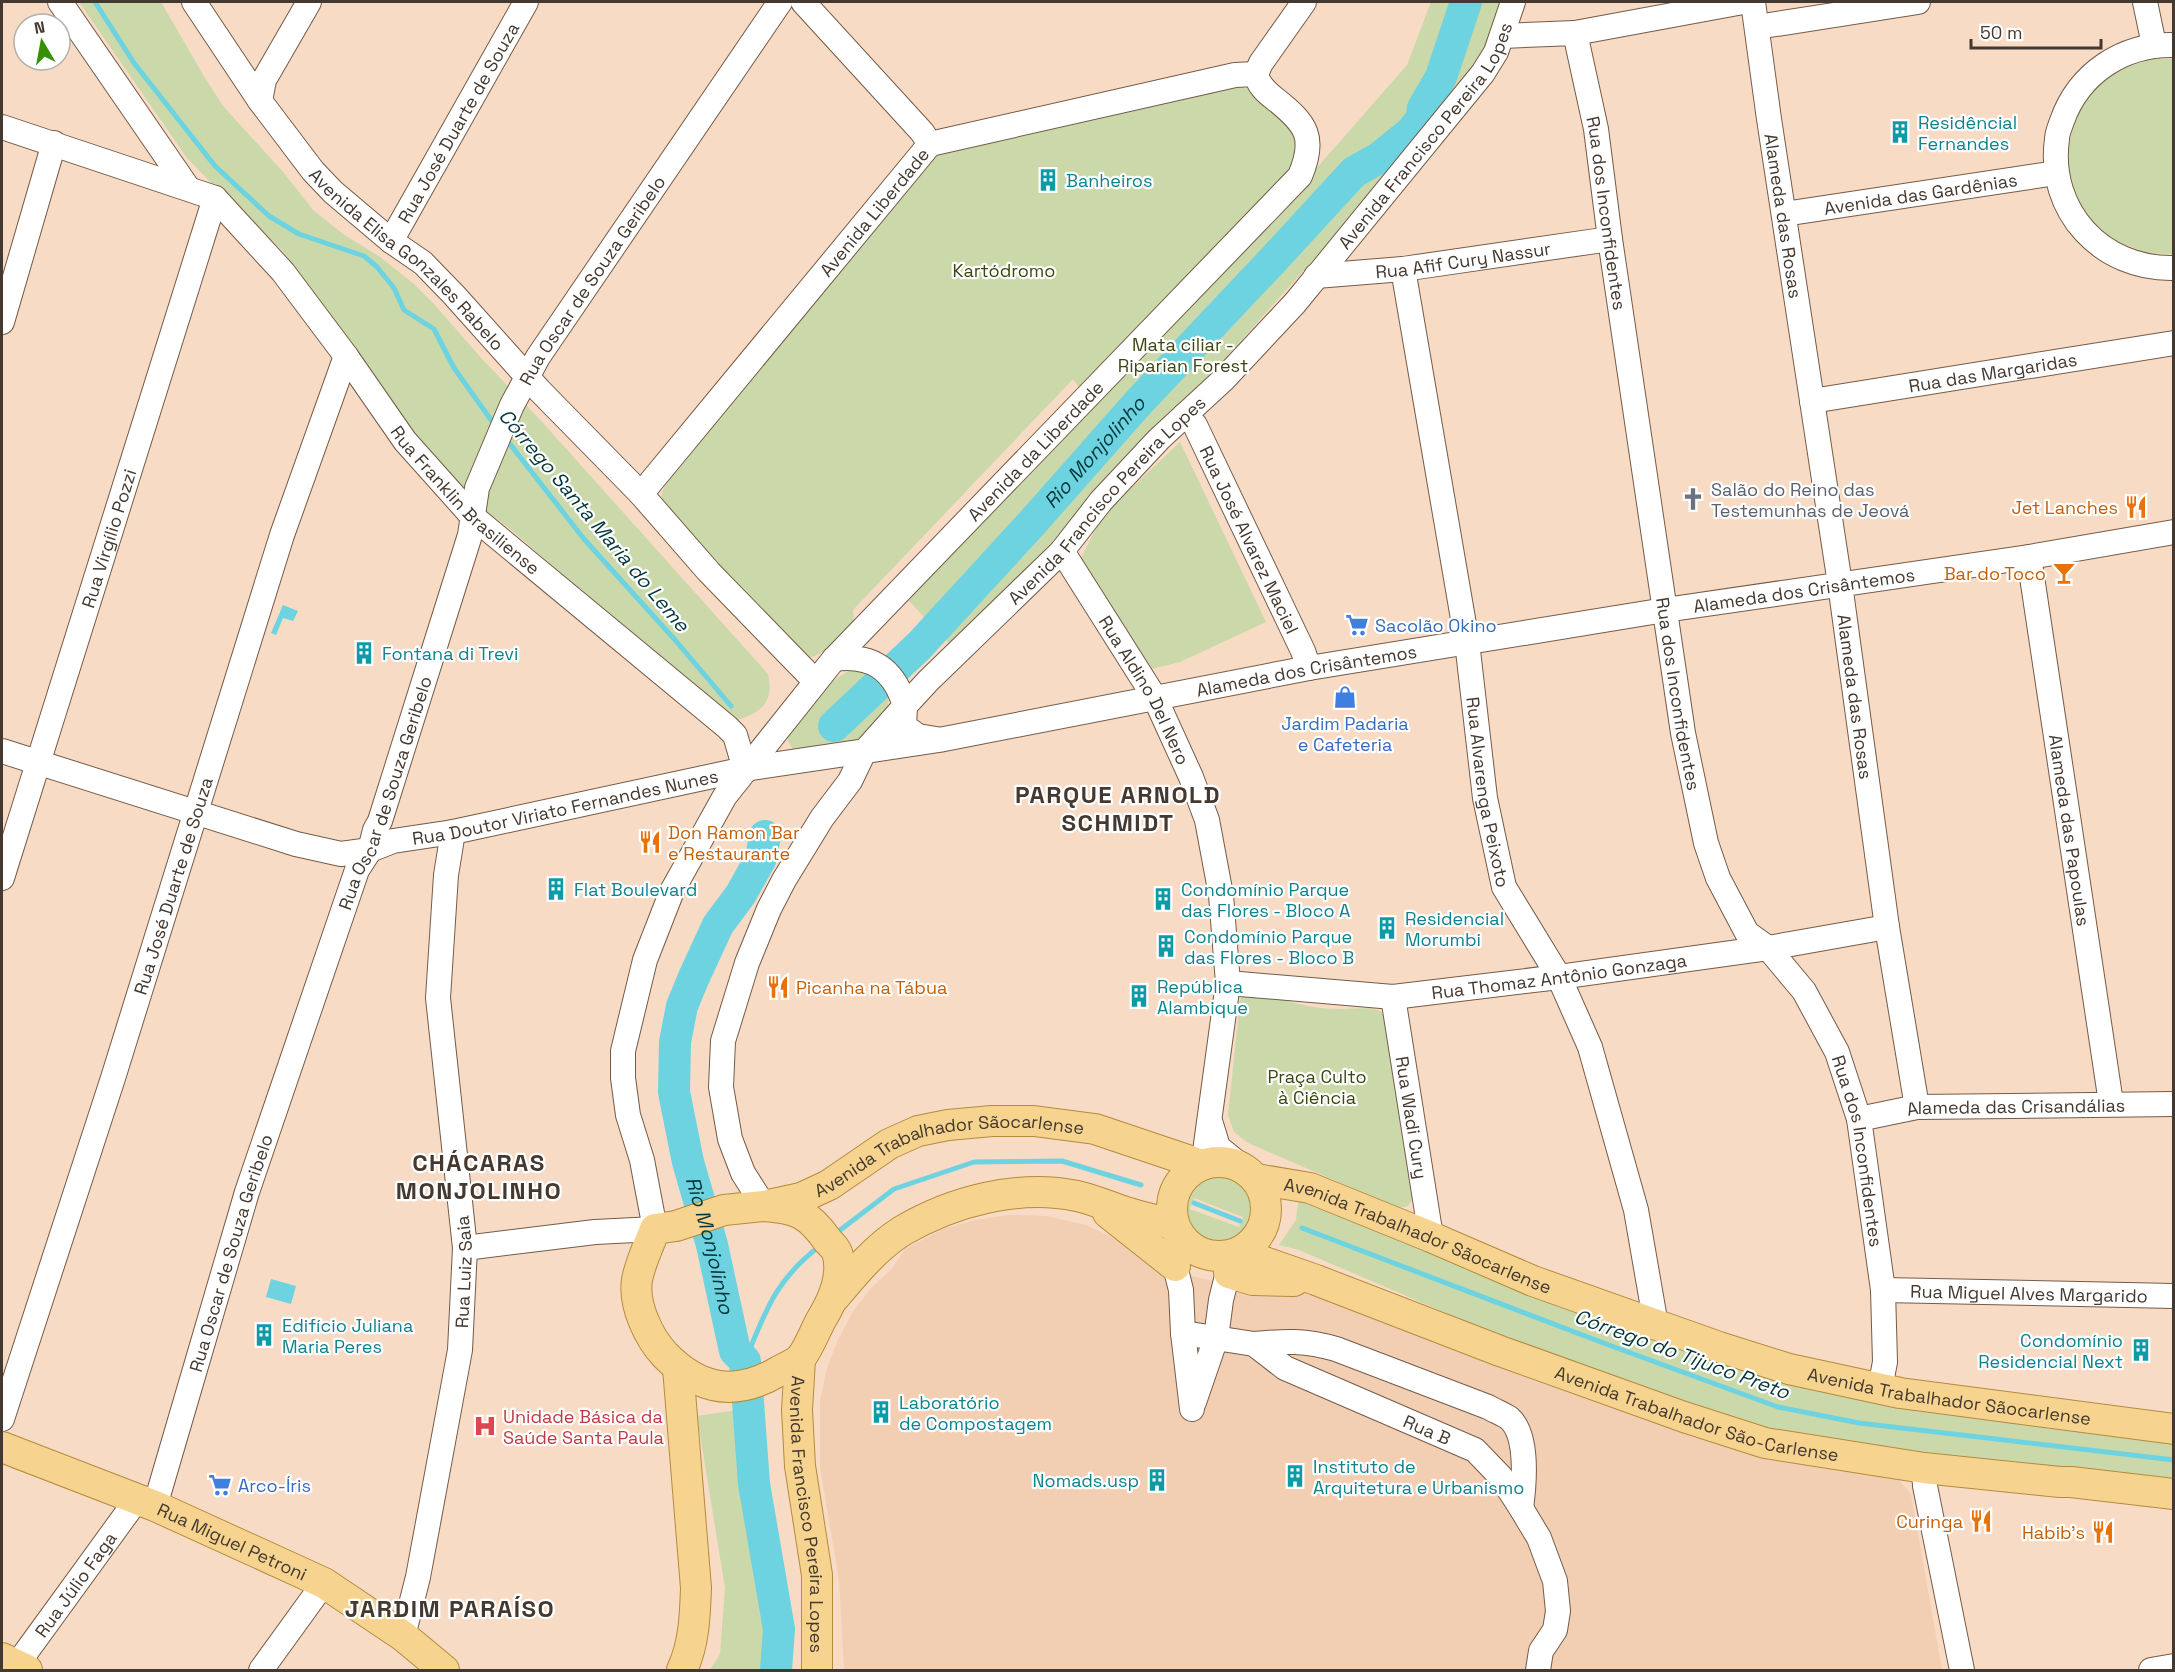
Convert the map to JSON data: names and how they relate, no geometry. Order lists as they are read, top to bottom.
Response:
{
  "streets": {
    "main road": [
      "Avenida Francisco Pereira Lopes",
      "Avenida Trabalhador Sãocarlense",
      "Avenida Trabalhador São-Carlense",
      "Rua Miguel Petroni"
    ],
    "street": [
      "Rua José Duarte de Souza",
      "Avenida das Gardênias",
      "Avenida Liberdade",
      "Rua dos Inconfidentes",
      "Alameda das Rosas",
      "Avenida Elisa Gonzales Rabelo",
      "Rua Afif Cury Nassur",
      "Rua Oscar de Souza Geribelo",
      "Rua das Margaridas",
      "Avenida da Liberdade",
      "Rua Franklin Brasiliense",
      "Rua Virgílio Pozzi",
      "Rua José Alvarez Maciel",
      "Alameda dos Crisântemos",
      "Rua Aldino Del Nero",
      "Rua Alvarenga Peixoto",
      "Rua Doutor Viriato Fernandes Nunes",
      "Alameda das Papoulas",
      "Rua Thomaz Antônio Gonzaga",
      "Alameda das Crisandálias",
      "Rua Wadi Cury",
      "Rua Luiz Saia",
      "Rua Miguel Alves Margarido",
      "Rua B",
      "Rua Júlio Faga"
    ]
  },
  "crossings": [
    ["Rua José Duarte de Souza", "Avenida Elisa Gonzales Rabelo"],
    ["Rua José Duarte de Souza", "Rua Franklin Brasiliense"],
    ["Rua José Duarte de Souza", "Rua Doutor Viriato Fernandes Nunes"],
    ["Avenida Francisco Pereira Lopes", "Rua Afif Cury Nassur"],
    ["Avenida Francisco Pereira Lopes", "Rua José Alvarez Maciel"],
    ["Avenida Francisco Pereira Lopes", "Rua Aldino Del Nero"],
    ["Avenida Francisco Pereira Lopes", "Rua Doutor Viriato Fernandes Nunes"],
    ["Avenida Francisco Pereira Lopes", "Avenida Trabalhador Sãocarlense"],
    ["Avenida das Gardênias", "Alameda das Rosas"],
    ["Avenida Liberdade", "Avenida Elisa Gonzales Rabelo"],
    ["Avenida Liberdade", "Avenida da Liberdade"],
    ["Rua dos Inconfidentes", "Rua Afif Cury Nassur"],
    ["Rua dos Inconfidentes", "Alameda dos Crisântemos"],
    ["Rua dos Inconfidentes", "Rua Thomaz Antônio Gonzaga"],
    ["Rua dos Inconfidentes", "Alameda das Crisandálias"],
    ["Rua dos Inconfidentes", "Avenida Trabalhador Sãocarlense"],
    ["Rua dos Inconfidentes", "Rua Miguel Alves Margarido"],
    ["Alameda das Rosas", "Rua das Margaridas"],
    ["Alameda das Rosas", "Alameda dos Crisântemos"],
    ["Alameda das Rosas", "Rua Thomaz Antônio Gonzaga"],
    ["Alameda das Rosas", "Alameda das Crisandálias"],
    ["Avenida Elisa Gonzales Rabelo", "Rua Oscar de Souza Geribelo"],
    ["Avenida Elisa Gonzales Rabelo", "Avenida da Liberdade"],
    ["Rua Afif Cury Nassur", "Rua Alvarenga Peixoto"],
    ["Rua Oscar de Souza Geribelo", "Rua Franklin Brasiliense"],
    ["Rua Oscar de Souza Geribelo", "Rua Doutor Viriato Fernandes Nunes"],
    ["Rua Oscar de Souza Geribelo", "Rua Miguel Petroni"],
    ["Rua Oscar de Souza Geribelo", "Rua Júlio Faga"],
    ["Avenida da Liberdade", "Rua Franklin Brasiliense"],
    ["Avenida da Liberdade", "Rua Doutor Viriato Fernandes Nunes"],
    ["Rua Franklin Brasiliense", "Rua Virgílio Pozzi"],
    ["Rua Franklin Brasiliense", "Rua Doutor Viriato Fernandes Nunes"],
    ["Rua Virgílio Pozzi", "Rua Doutor Viriato Fernandes Nunes"],
    ["Rua José Alvarez Maciel", "Alameda dos Crisântemos"],
    ["Alameda dos Crisântemos", "Rua Aldino Del Nero"],
    ["Alameda dos Crisântemos", "Rua Alvarenga Peixoto"],
    ["Alameda dos Crisântemos", "Rua Doutor Viriato Fernandes Nunes"],
    ["Alameda dos Crisântemos", "Alameda das Papoulas"],
    ["Rua Aldino Del Nero", "Rua Thomaz Antônio Gonzaga"],
    ["Rua Aldino Del Nero", "Avenida Trabalhador Sãocarlense"],
    ["Rua Aldino Del Nero", "Avenida Trabalhador São-Carlense"],
    ["Rua Alvarenga Peixoto", "Rua Thomaz Antônio Gonzaga"],
    ["Rua Alvarenga Peixoto", "Avenida Trabalhador Sãocarlense"],
    ["Rua Doutor Viriato Fernandes Nunes", "Rua Luiz Saia"],
    ["Alameda das Papoulas", "Alameda das Crisandálias"],
    ["Rua Thomaz Antônio Gonzaga", "Rua Wadi Cury"],
    ["Rua Wadi Cury", "Avenida Trabalhador Sãocarlense"],
    ["Avenida Trabalhador Sãocarlense", "Avenida Trabalhador São-Carlense"],
    ["Rua Luiz Saia", "Rua Miguel Petroni"],
    ["Rua Miguel Petroni", "Rua Júlio Faga"]
  ],
  "districts": ["PARQUE ARNOLD SCHMIDT", "CHÁCARAS MONJOLINHO", "JARDIM PARAÍSO"],
  "water": ["Rio Monjolinho", "Córrego Santa Maria do Leme", "Córrego do Tijuco Preto"],
  "parks": ["Kartódromo", "Mata ciliar - Riparian Forest", "Praça Culto à Ciência"],
  "places": {
    "building": [
      "Residêncial Fernandes",
      "Banheiros",
      "Fontana di Trevi",
      "Flat Boulevard",
      "Condomínio Parque das Flores - Bloco A",
      "Residencial Morumbi",
      "Condomínio Parque das Flores - Bloco B",
      "República Alambique",
      "Edifício Juliana Maria Peres",
      "Condomínio Residencial Next",
      "Laboratório de Compostagem",
      "Instituto de Arquitetura e Urbanismo",
      "Nomads.usp"
    ],
    "church": ["Salão do Reino das Testemunhas de Jeová"],
    "restaurant": [
      "Jet Lanches",
      "Don Ramon Bar e Restaurante",
      "Picanha na Tábua",
      "Curinga",
      "Habib's"
    ],
    "bar": ["Bar do Toco"],
    "supermarket": ["Sacolão Okino", "Arco-Íris"],
    "shop": ["Jardim Padaria e Cafeteria"],
    "hospital": ["Unidade Básica da Saúde Santa Paula"]
  },
  "scale_bar": "50 m",
  "north": "top"
}
